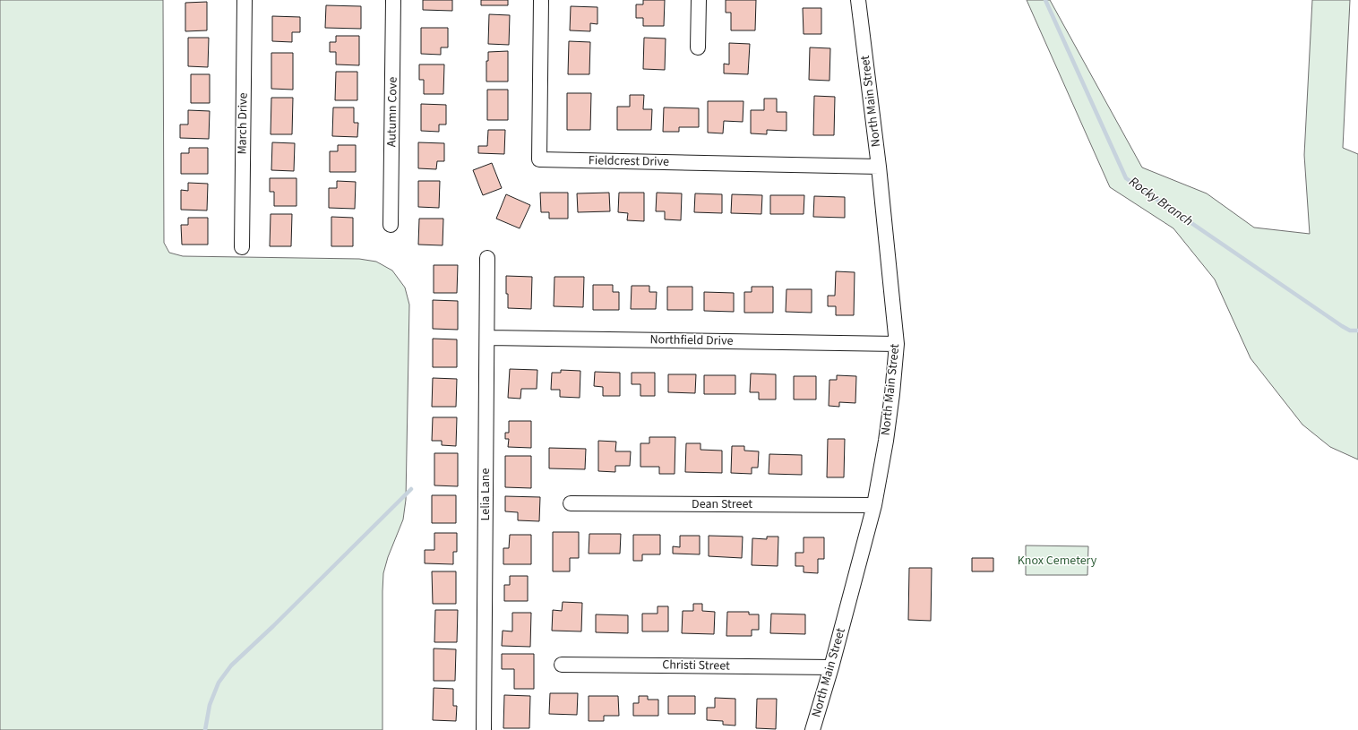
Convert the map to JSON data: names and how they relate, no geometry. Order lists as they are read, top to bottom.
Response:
{
  "streets": {
    "street": [
      "North Main Street",
      "Autumn Cove",
      "March Drive",
      "Fieldcrest Drive",
      "Northfield Drive",
      "Lelia Lane",
      "Dean Street",
      "Christi Street"
    ]
  },
  "crossings": [
    ["North Main Street", "Fieldcrest Drive"],
    ["North Main Street", "Northfield Drive"],
    ["North Main Street", "Dean Street"],
    ["North Main Street", "Christi Street"],
    ["Northfield Drive", "Lelia Lane"]
  ],
  "water": ["Rocky Branch"],
  "parks": ["Knox Cemetery"]
}
